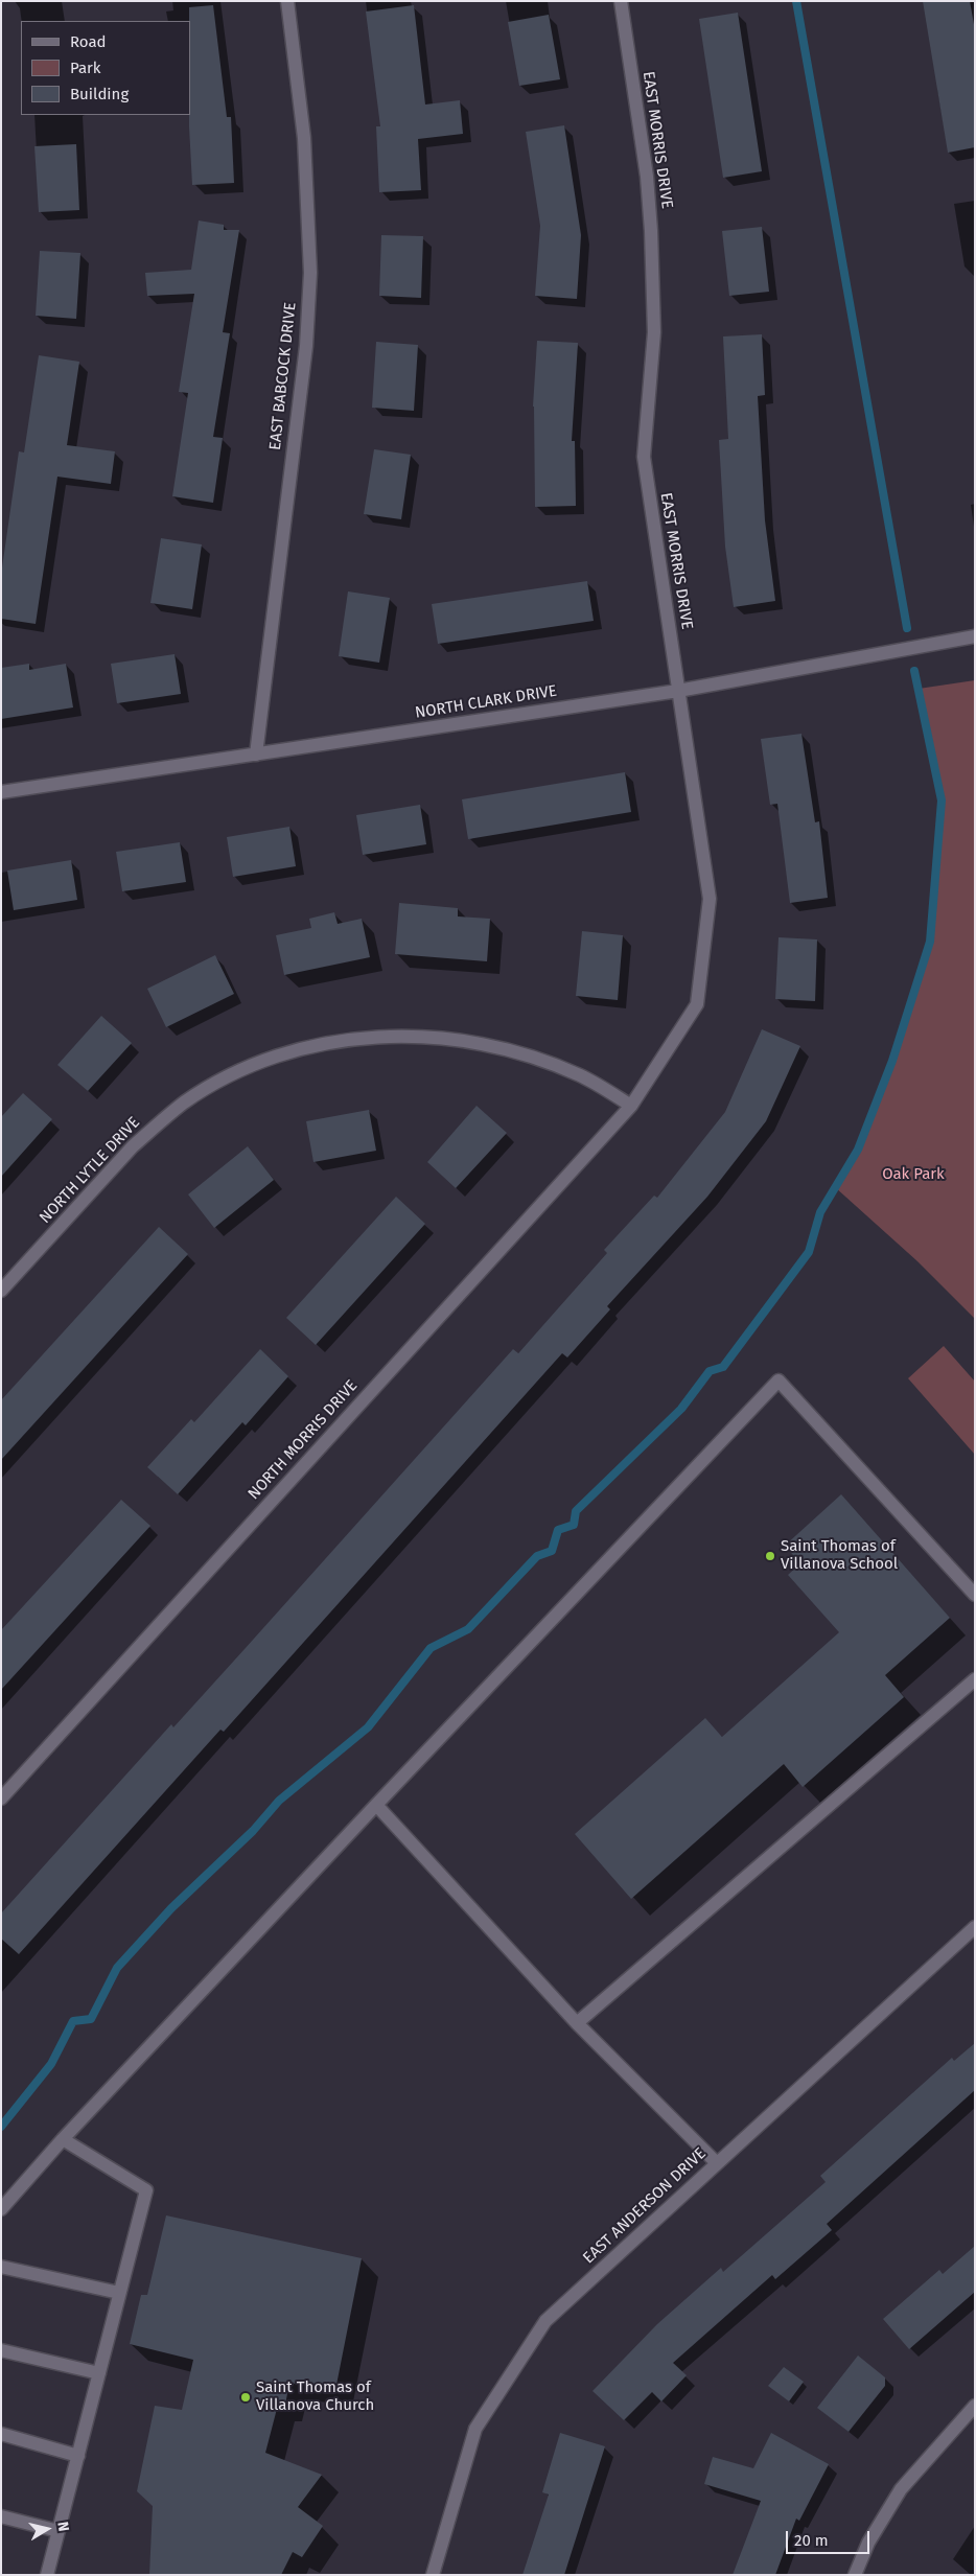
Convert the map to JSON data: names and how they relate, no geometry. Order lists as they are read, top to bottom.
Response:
{
  "streets": {
    "street": [
      "EAST MORRIS DRIVE",
      "EAST BABCOCK DRIVE",
      "NORTH CLARK DRIVE",
      "NORTH LYTLE DRIVE",
      "NORTH MORRIS DRIVE",
      "EAST ANDERSON DRIVE"
    ]
  },
  "crossings": [
    ["EAST MORRIS DRIVE", "NORTH CLARK DRIVE"],
    ["EAST MORRIS DRIVE", "NORTH LYTLE DRIVE"],
    ["EAST MORRIS DRIVE", "NORTH MORRIS DRIVE"],
    ["EAST BABCOCK DRIVE", "NORTH CLARK DRIVE"],
    ["NORTH LYTLE DRIVE", "NORTH MORRIS DRIVE"]
  ],
  "parks": ["Oak Park"],
  "places": ["Saint Thomas of Villanova School", "Saint Thomas of Villanova Church"],
  "legend": ["Road", "Park", "Building"],
  "scale_bar": "20 m",
  "north": "right"
}
